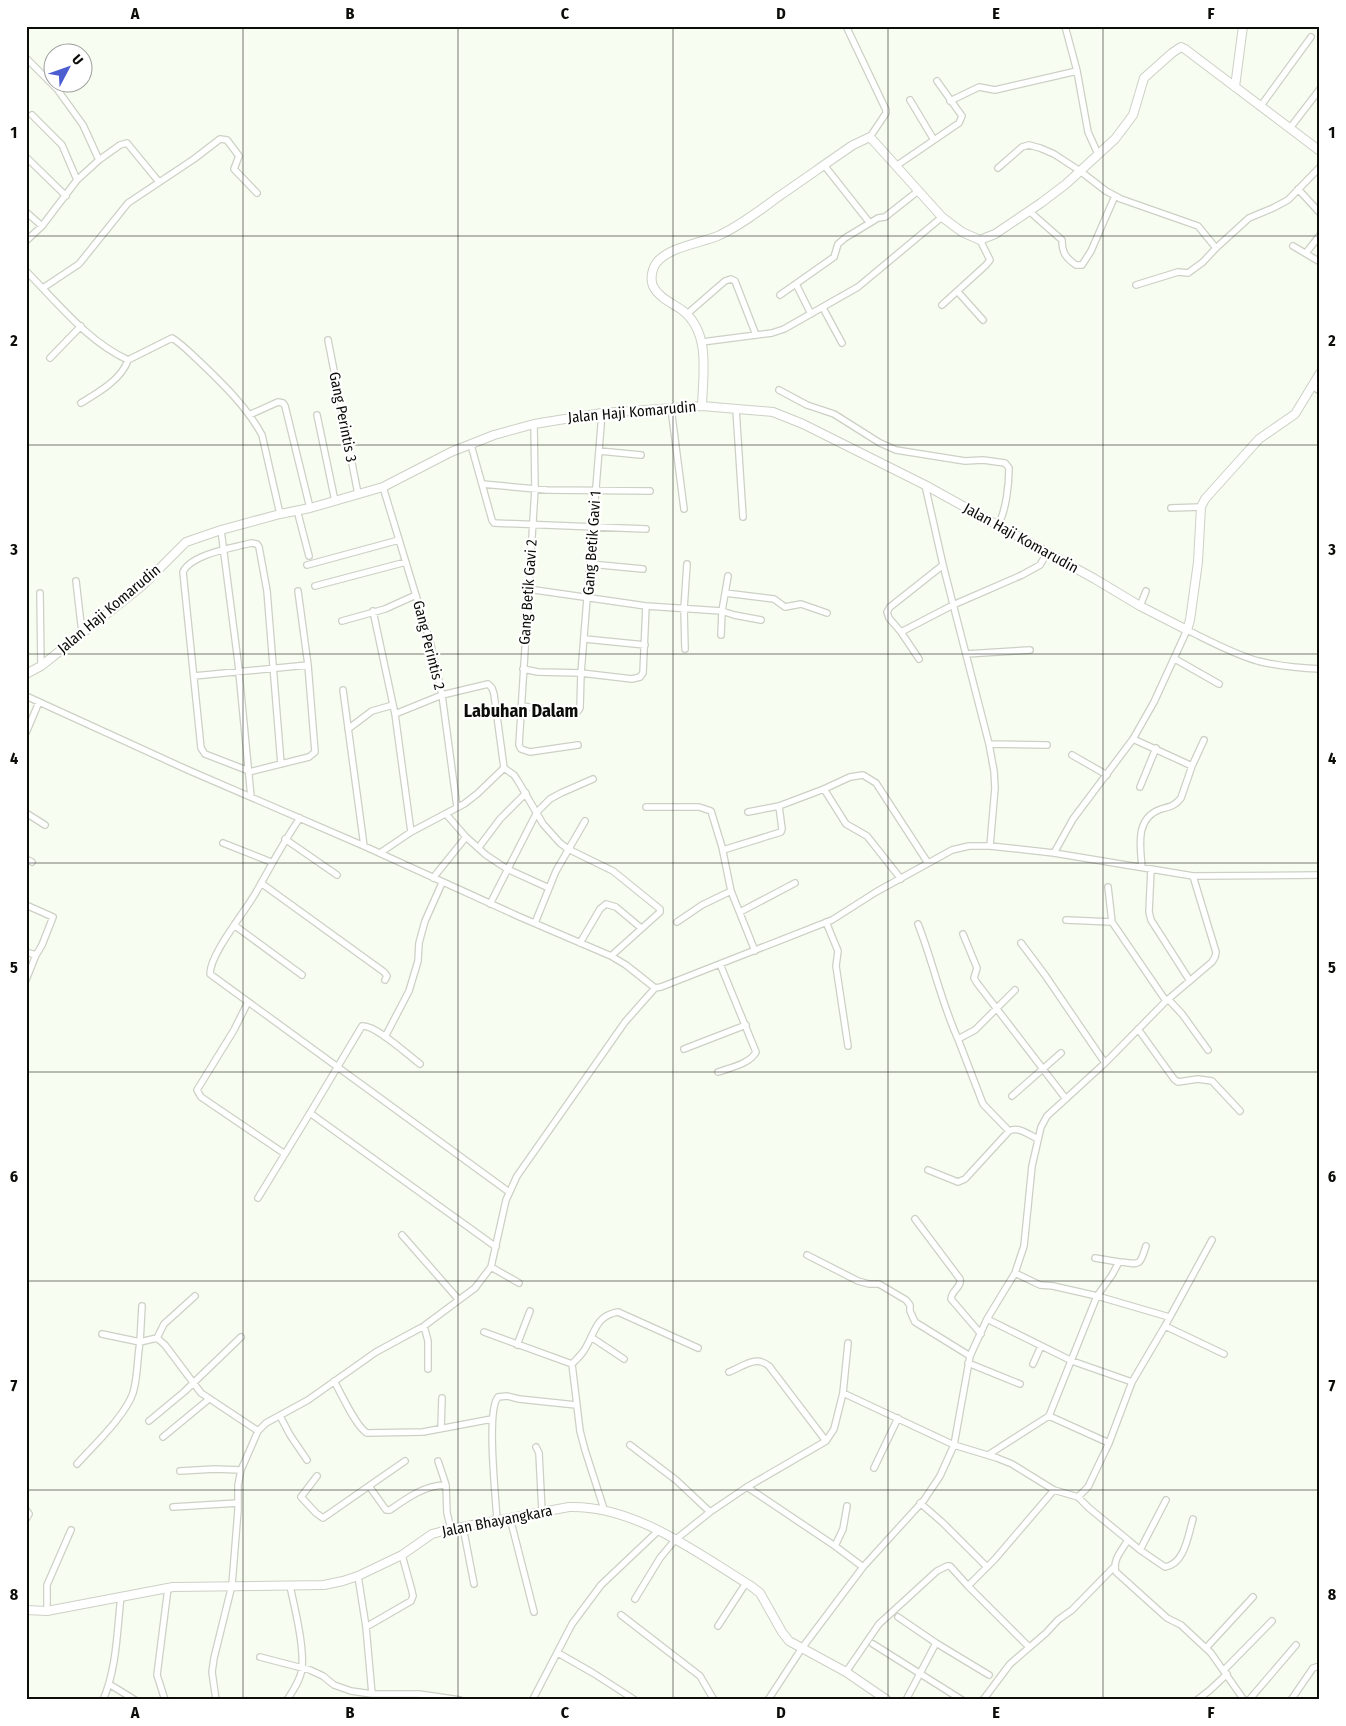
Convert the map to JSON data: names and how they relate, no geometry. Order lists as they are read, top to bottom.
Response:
{
  "streets": {
    "street": [
      "Jalan Haji Komarudin",
      "Gang Perintis 3",
      "Gang Betik Gavi 1",
      "Gang Betik Gavi 2",
      "Gang Perintis 2",
      "Jalan Bhayangkara"
    ]
  },
  "crossings": [
    ["Jalan Haji Komarudin", "Gang Perintis 3"],
    ["Jalan Haji Komarudin", "Gang Betik Gavi 1"],
    ["Jalan Haji Komarudin", "Gang Betik Gavi 2"],
    ["Jalan Haji Komarudin", "Gang Perintis 2"],
    ["Gang Betik Gavi 1", "Gang Betik Gavi 2"]
  ],
  "districts": ["Labuhan Dalam"],
  "north": "top right",
  "grid": {
    "columns": [
      "A",
      "B",
      "C",
      "D",
      "E",
      "F"
    ],
    "rows": [
      "1",
      "2",
      "3",
      "4",
      "5",
      "6",
      "7",
      "8"
    ]
  }
}
